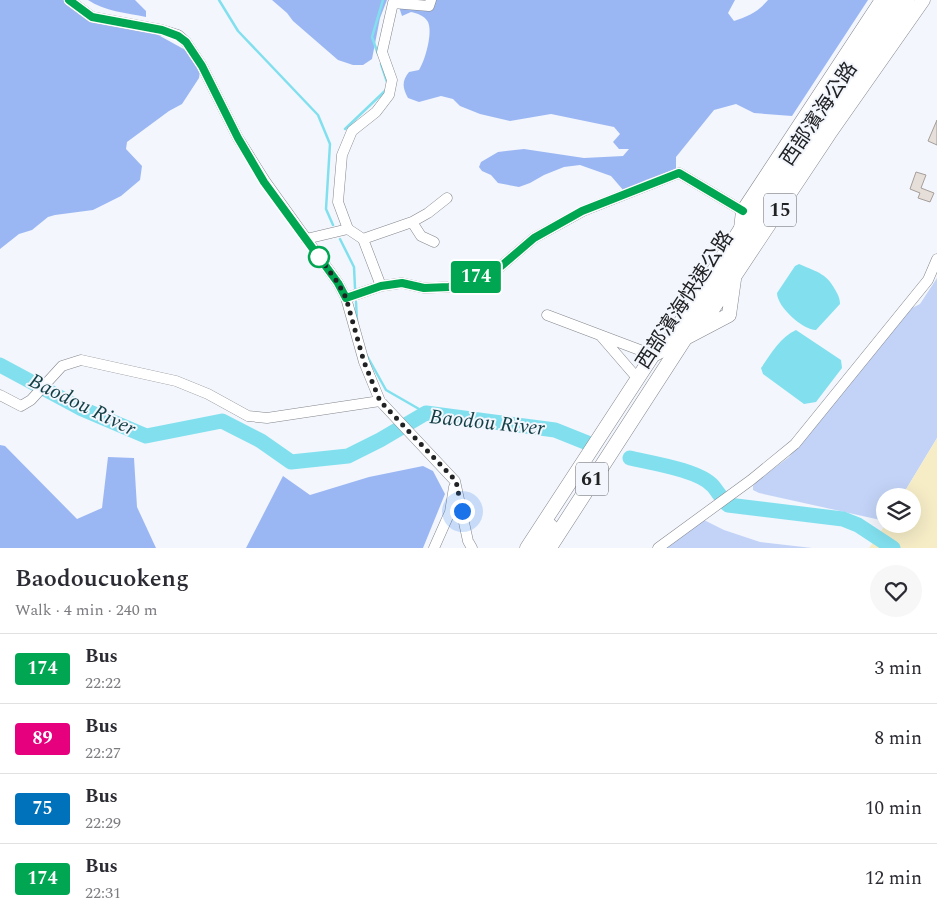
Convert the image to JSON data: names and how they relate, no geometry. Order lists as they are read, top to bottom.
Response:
{
  "streets": {
    "highway": ["西部濱海快速公路", "61"],
    "main road": ["西部濱海公路", "15"]
  },
  "crossings": [
    ["西部濱海公路", "西部濱海快速公路"]
  ],
  "water": ["Baodou River"],
  "lines": ["bus line 174"],
  "page": {
    "on_map": "174",
    "heading": ["Baodoucuokeng", "Walk · 4 min · 240 m"],
    "list": [
      {
        "mark": "174",
        "name": "Bus",
        "note": "22:22",
        "value": "3 min"
      },
      {
        "mark": "89",
        "name": "Bus",
        "note": "22:27",
        "value": "8 min"
      },
      {
        "mark": "75",
        "name": "Bus",
        "note": "22:29",
        "value": "10 min"
      },
      {
        "mark": "174",
        "name": "Bus",
        "note": "22:31",
        "value": "12 min"
      }
    ]
  }
}
